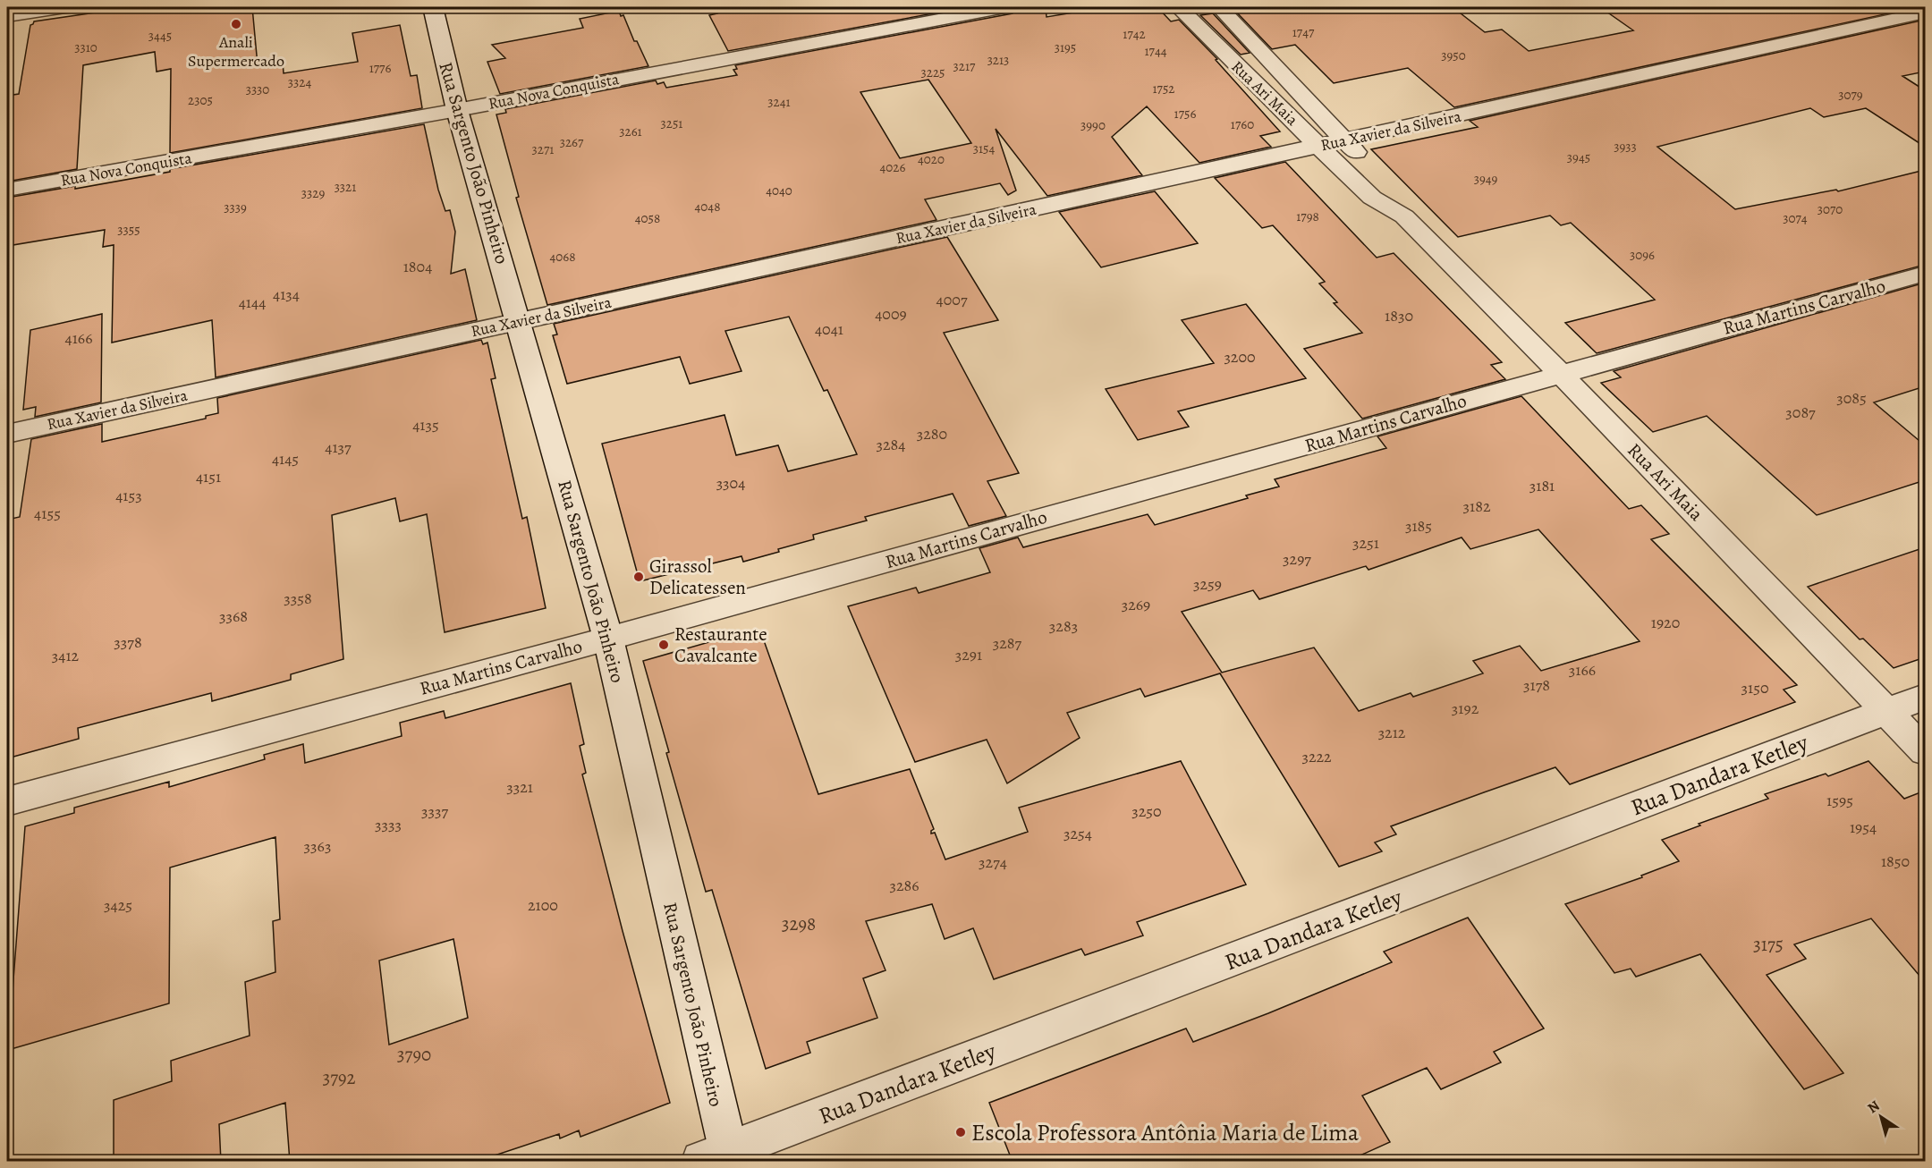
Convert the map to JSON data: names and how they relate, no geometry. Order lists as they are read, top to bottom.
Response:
{
  "streets": {
    "street": [
      "Rua Nova Conquista",
      "Rua Ari Maia",
      "Rua Xavier da Silveira",
      "Rua Sargento João Pinheiro",
      "Rua Martins Carvalho",
      "Rua Dandara Ketley"
    ]
  },
  "crossings": [
    ["Rua Nova Conquista", "Rua Sargento João Pinheiro"],
    ["Rua Ari Maia", "Rua Xavier da Silveira"],
    ["Rua Ari Maia", "Rua Martins Carvalho"],
    ["Rua Ari Maia", "Rua Dandara Ketley"],
    ["Rua Xavier da Silveira", "Rua Sargento João Pinheiro"],
    ["Rua Sargento João Pinheiro", "Rua Martins Carvalho"],
    ["Rua Sargento João Pinheiro", "Rua Dandara Ketley"]
  ],
  "places": [
    "Anali Supermercado",
    "Girassol Delicatessen",
    "Restaurante Cavalcante",
    "Escola Professora Antônia Maria de Lima"
  ],
  "house_numbers": [
    "1747",
    "1742",
    "3445",
    "3310",
    "3195",
    "1744",
    "3950",
    "3213",
    "3217",
    "1776",
    "3225",
    "3324",
    "1752",
    "3330",
    "3079",
    "2305",
    "3241",
    "1756",
    "3251",
    "1760",
    "3990",
    "3261",
    "3267",
    "3933",
    "3154",
    "3271",
    "3945",
    "4020",
    "4026",
    "3949",
    "3321",
    "4040",
    "3329",
    "4048",
    "3339",
    "3070",
    "1798",
    "4058",
    "3074",
    "3355",
    "3096",
    "4068",
    "1804",
    "4134",
    "4007",
    "4144",
    "4009",
    "1830",
    "4041",
    "4166",
    "3200",
    "3085",
    "3087",
    "4135",
    "3280",
    "3284",
    "4137",
    "4145",
    "4151",
    "3304",
    "3181",
    "4153",
    "3182",
    "4155",
    "3185",
    "3251",
    "3297",
    "3259",
    "3358",
    "3269",
    "3368",
    "1920",
    "3283",
    "3378",
    "3287",
    "3291",
    "3412",
    "3166",
    "3178",
    "3150",
    "3192",
    "3212",
    "3222",
    "3321",
    "1595",
    "3337",
    "3250",
    "3333",
    "1954",
    "3254",
    "3363",
    "1850",
    "3274",
    "3286",
    "3425",
    "2100",
    "3298",
    "3175",
    "3790",
    "3792"
  ],
  "north": "top left"
}
